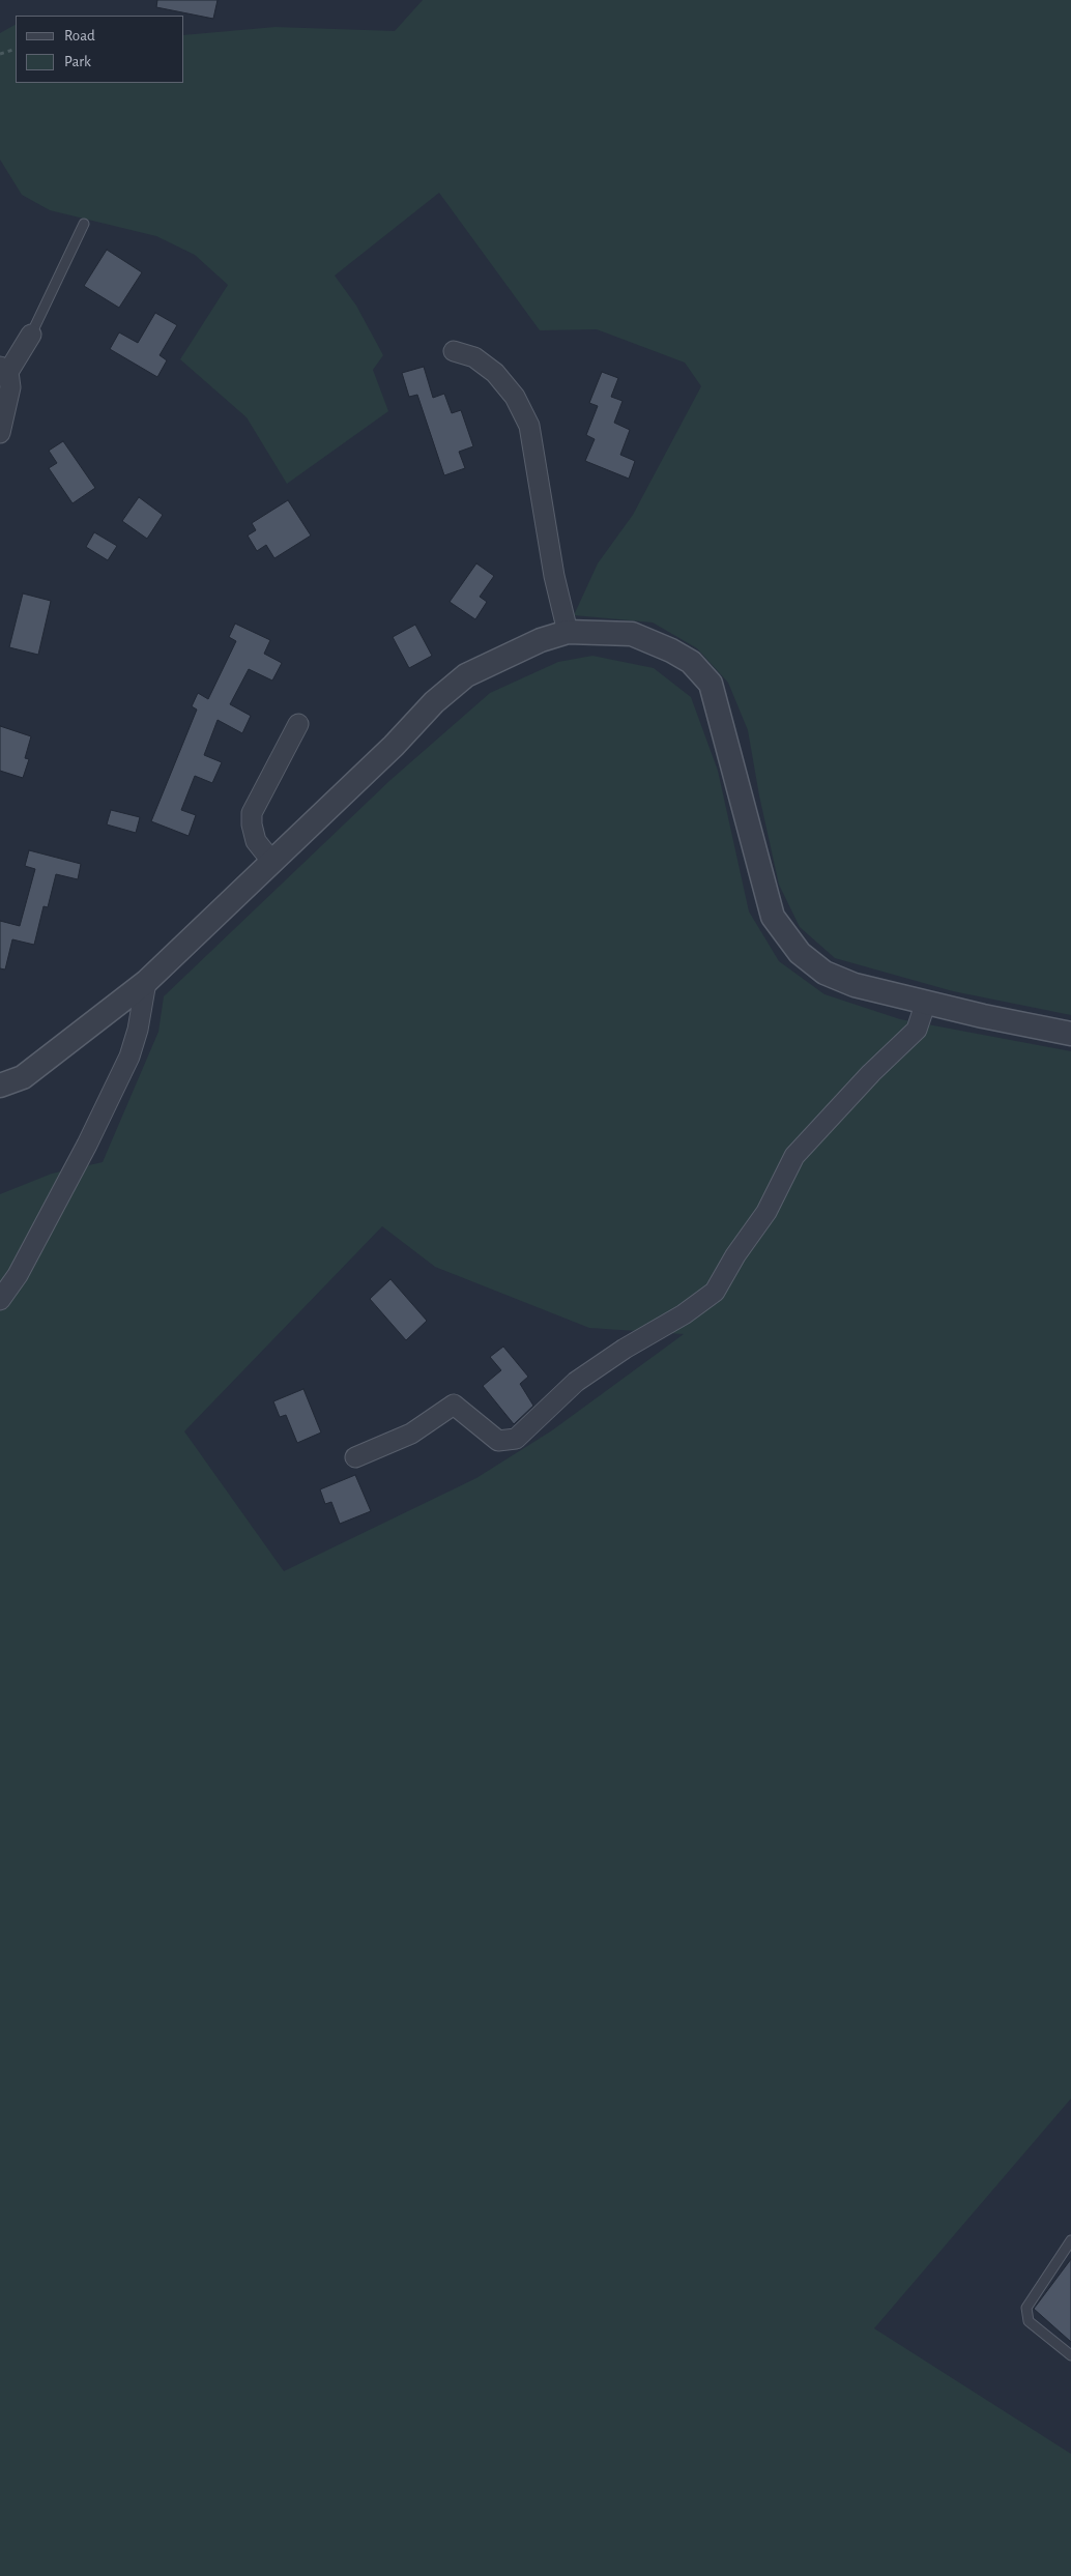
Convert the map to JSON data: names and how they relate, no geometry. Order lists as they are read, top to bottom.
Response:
{
  "legend": ["Road", "Park"]
}
